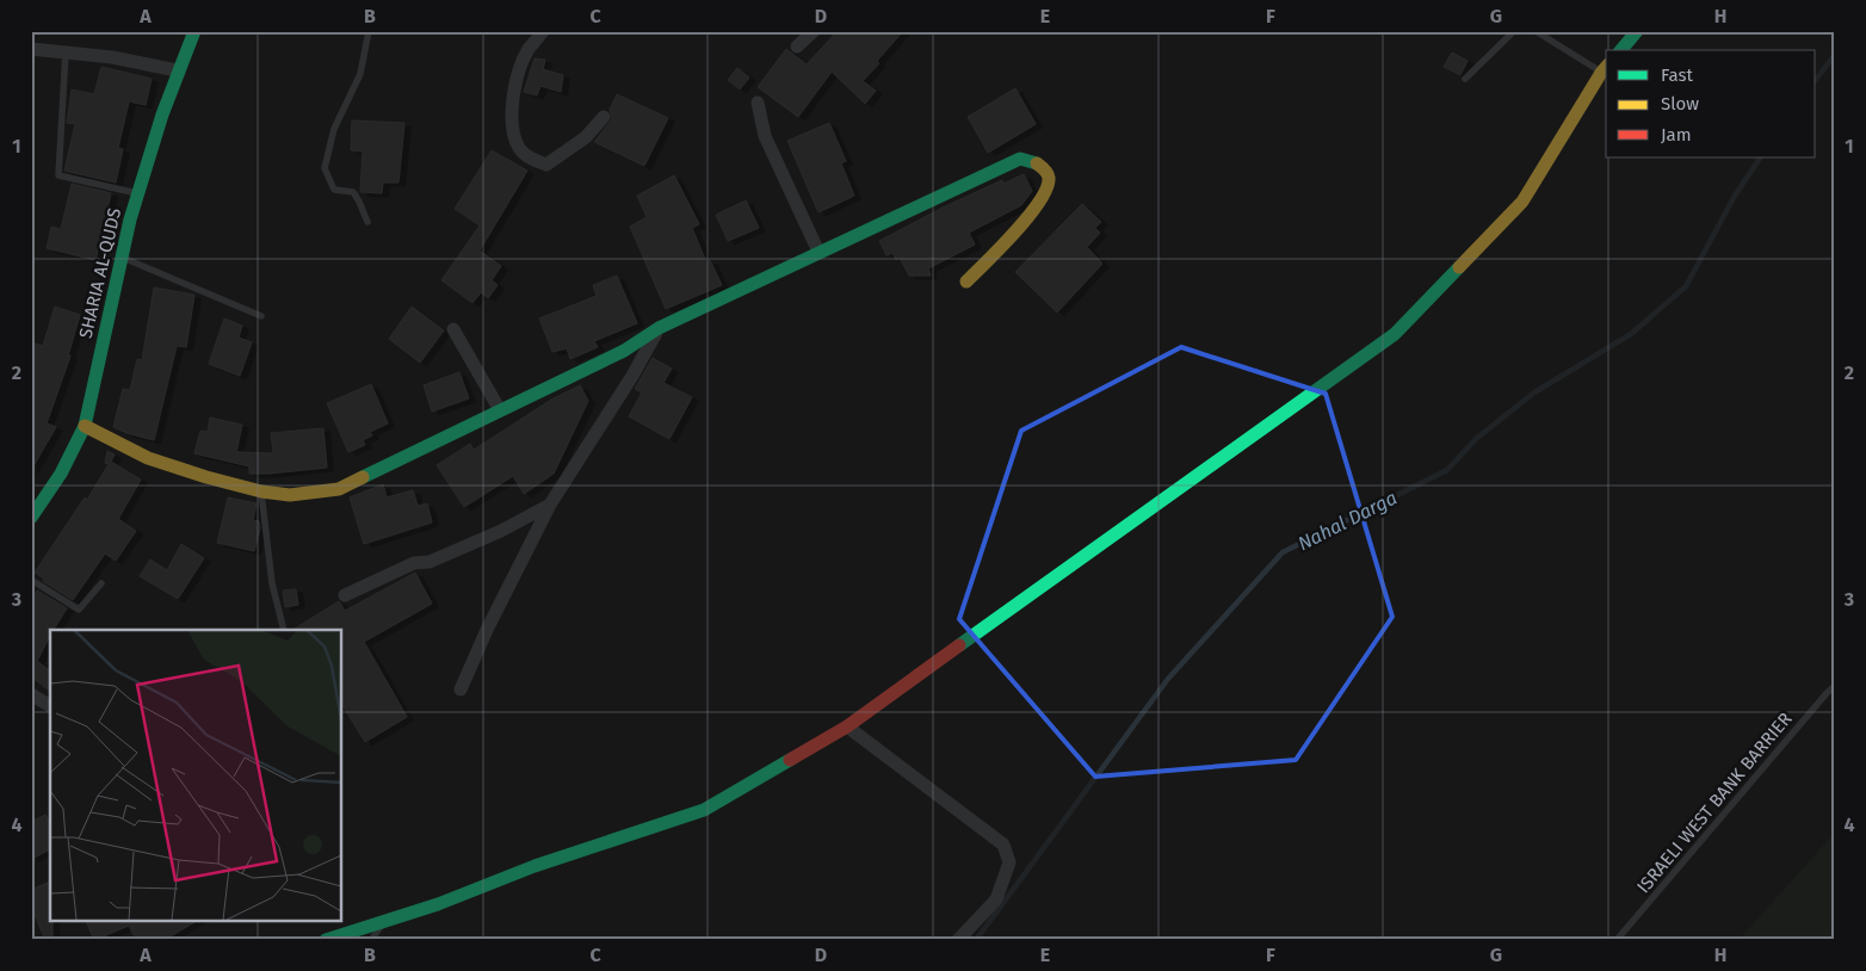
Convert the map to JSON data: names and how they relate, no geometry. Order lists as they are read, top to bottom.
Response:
{
  "streets": {
    "street": ["SHARIA AL-QUDS"],
    "lane": ["ISRAELI WEST BANK BARRIER"]
  },
  "water": ["Nahal Darga"],
  "legend": ["Fast", "Slow", "Jam"],
  "grid": {
    "columns": [
      "A",
      "B",
      "C",
      "D",
      "E",
      "F",
      "G",
      "H"
    ],
    "rows": [
      "1",
      "2",
      "3",
      "4"
    ]
  }
}
